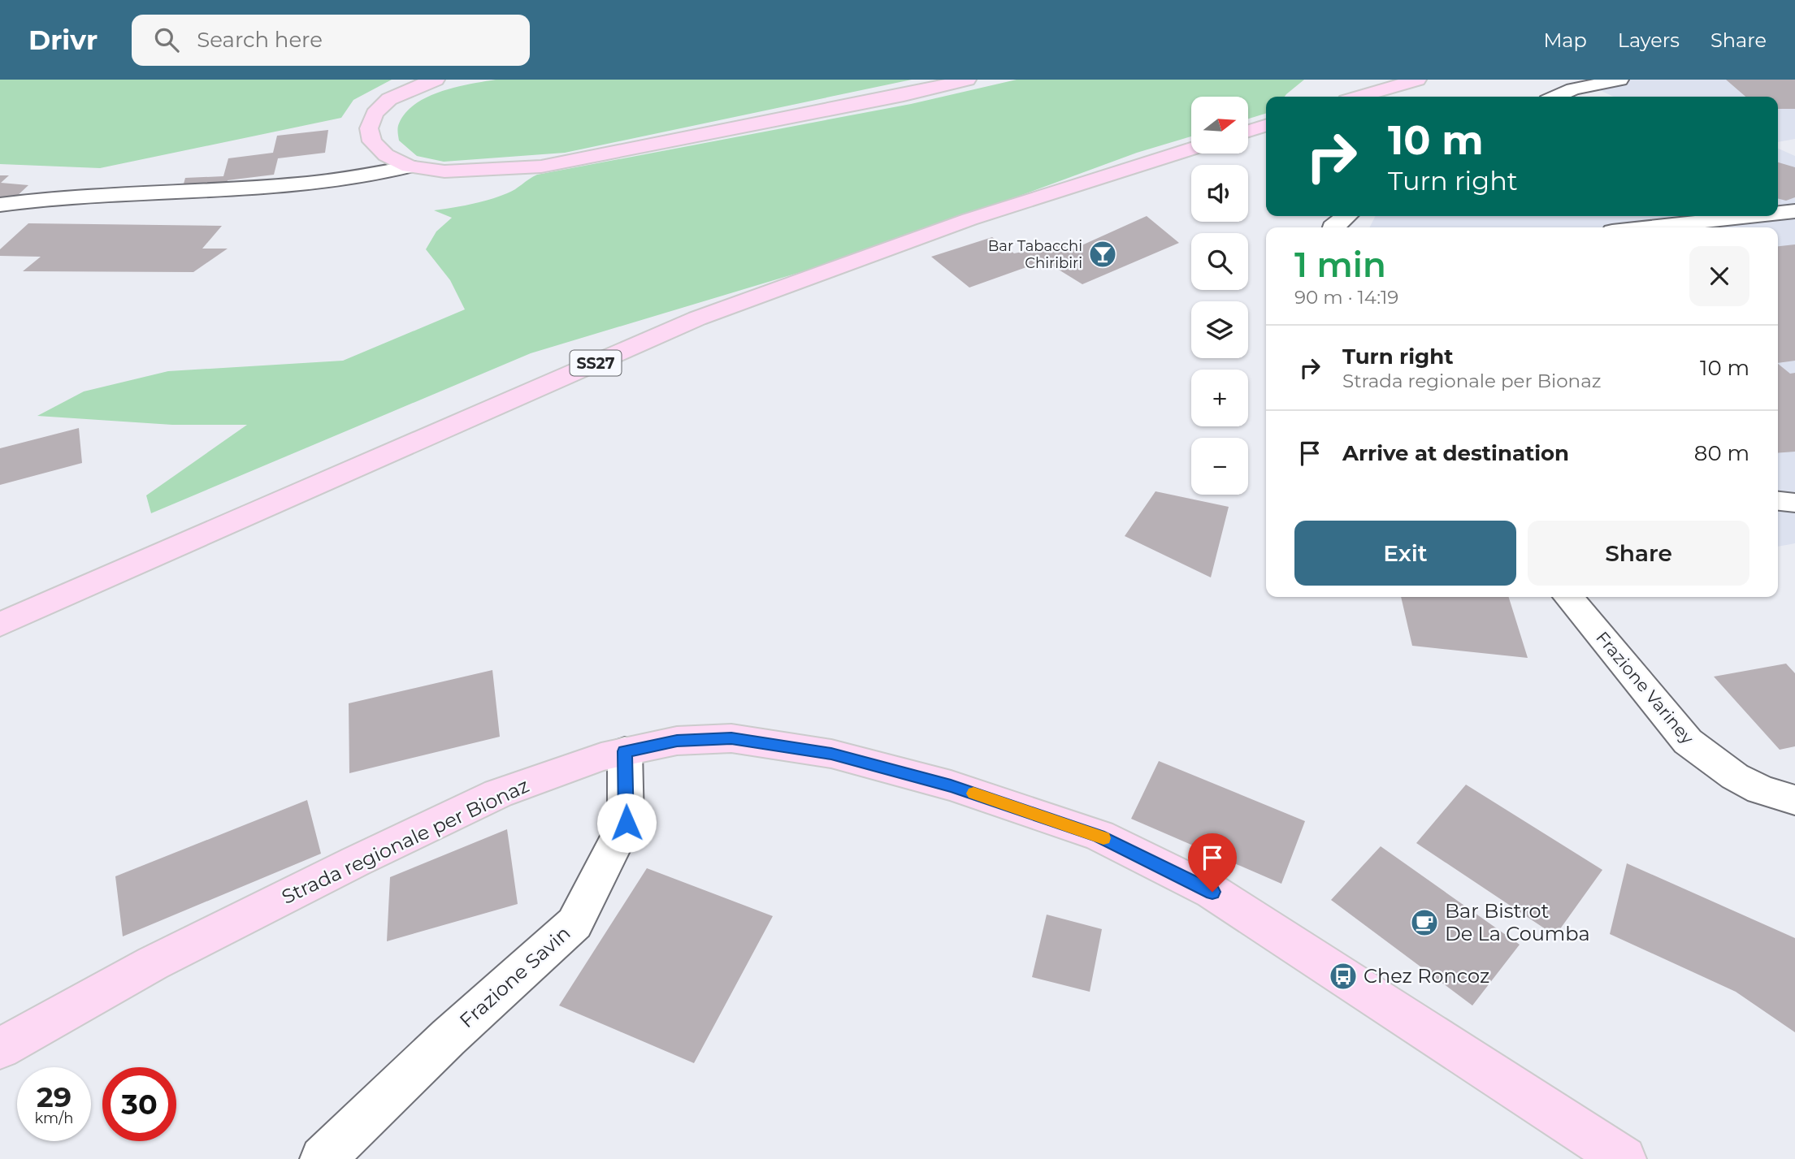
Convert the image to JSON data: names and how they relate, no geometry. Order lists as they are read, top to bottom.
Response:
{
  "streets": {
    "main road": ["SS27", "Strada regionale per Bionaz"],
    "street": ["Frazione Variney", "Frazione Savin"]
  },
  "crossings": [
    ["Strada regionale per Bionaz", "Frazione Savin"]
  ],
  "places": {
    "bar": ["Bar Tabacchi Chiribiri"],
    "cafe": ["Bar Bistrot De La Coumba"],
    "bus stop": ["Chez Roncoz"]
  },
  "north": "right",
  "page": {
    "header": "Drivr",
    "search": "Search here",
    "nav": ["Map", "Layers", "Share"],
    "map_buttons": ["+", "−"],
    "turn": ["10 m", "Turn right"],
    "heading": ["1 min", "90 m · 14:19"],
    "list": [
      {
        "name": "Turn right",
        "note": "Strada regionale per Bionaz",
        "value": "10 m"
      },
      {
        "name": "Arrive at destination",
        "value": "80 m"
      }
    ],
    "buttons": ["Exit", "Share"],
    "speed": "29 km/h",
    "limit": "30"
  }
}
